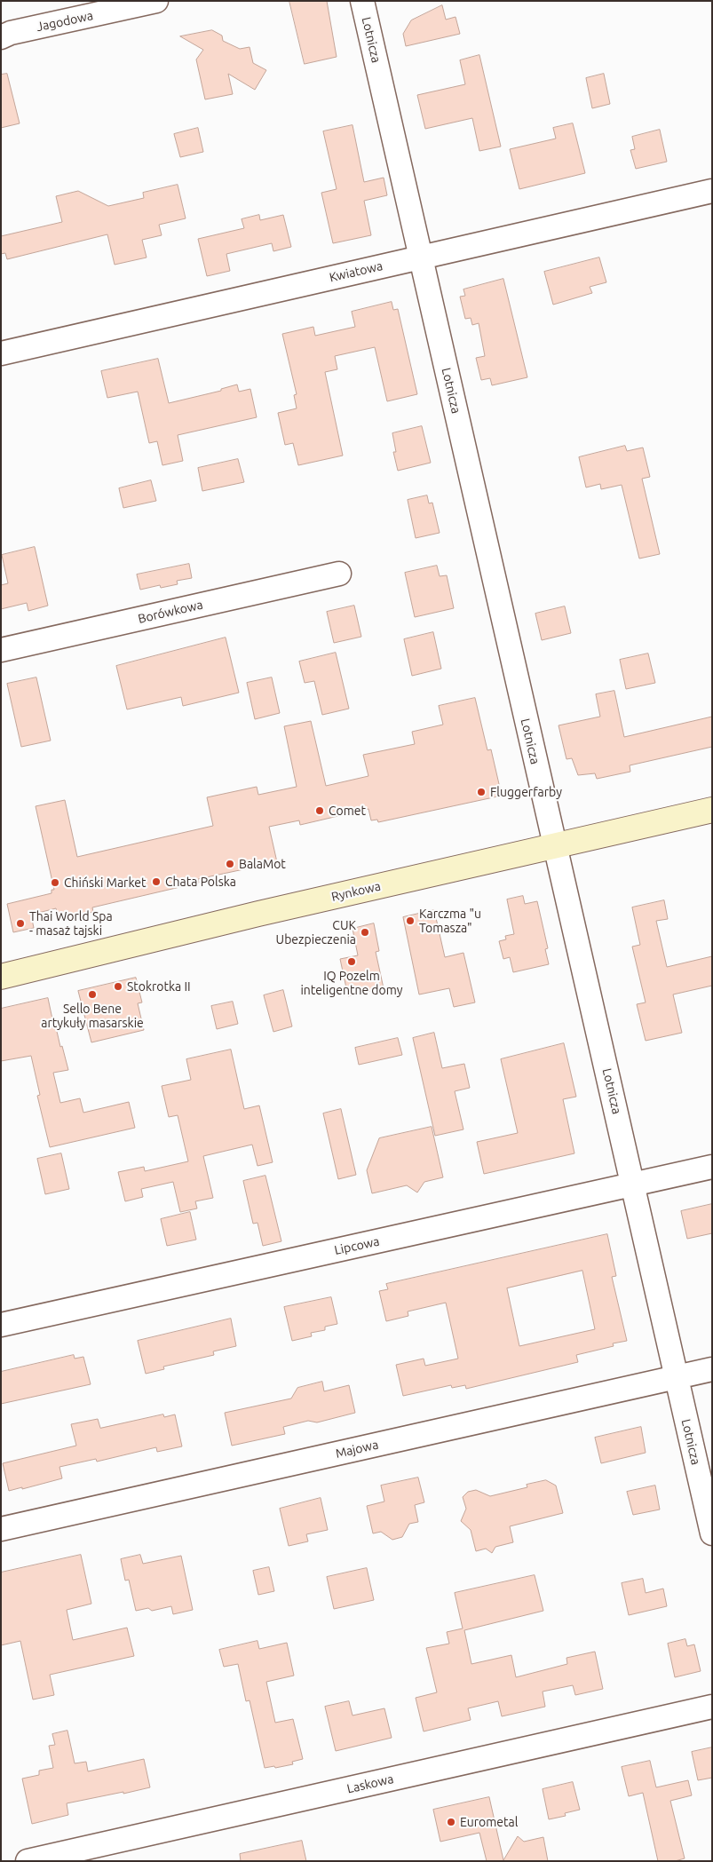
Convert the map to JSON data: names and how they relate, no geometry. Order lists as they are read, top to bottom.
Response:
{
  "streets": {
    "street": [
      "Jagodowa",
      "Lotnicza",
      "Kwiatowa",
      "Borówkowa",
      "Rynkowa",
      "Lipcowa",
      "Majowa",
      "Laskowa"
    ]
  },
  "crossings": [
    ["Lotnicza", "Kwiatowa"],
    ["Lotnicza", "Rynkowa"],
    ["Lotnicza", "Lipcowa"],
    ["Lotnicza", "Majowa"]
  ],
  "places": [
    "Fluggerfarby",
    "Comet",
    "BalaMot",
    "Chata Polska",
    "Chiński Market",
    "Karczma \"u Tomasza\"",
    "Thai World Spa - masaż tajski",
    "CUK Ubezpieczenia",
    "IQ Pozelm inteligentne domy",
    "Stokrotka II",
    "Sello Bene artykuły masarskie",
    "Eurometal"
  ]
}
